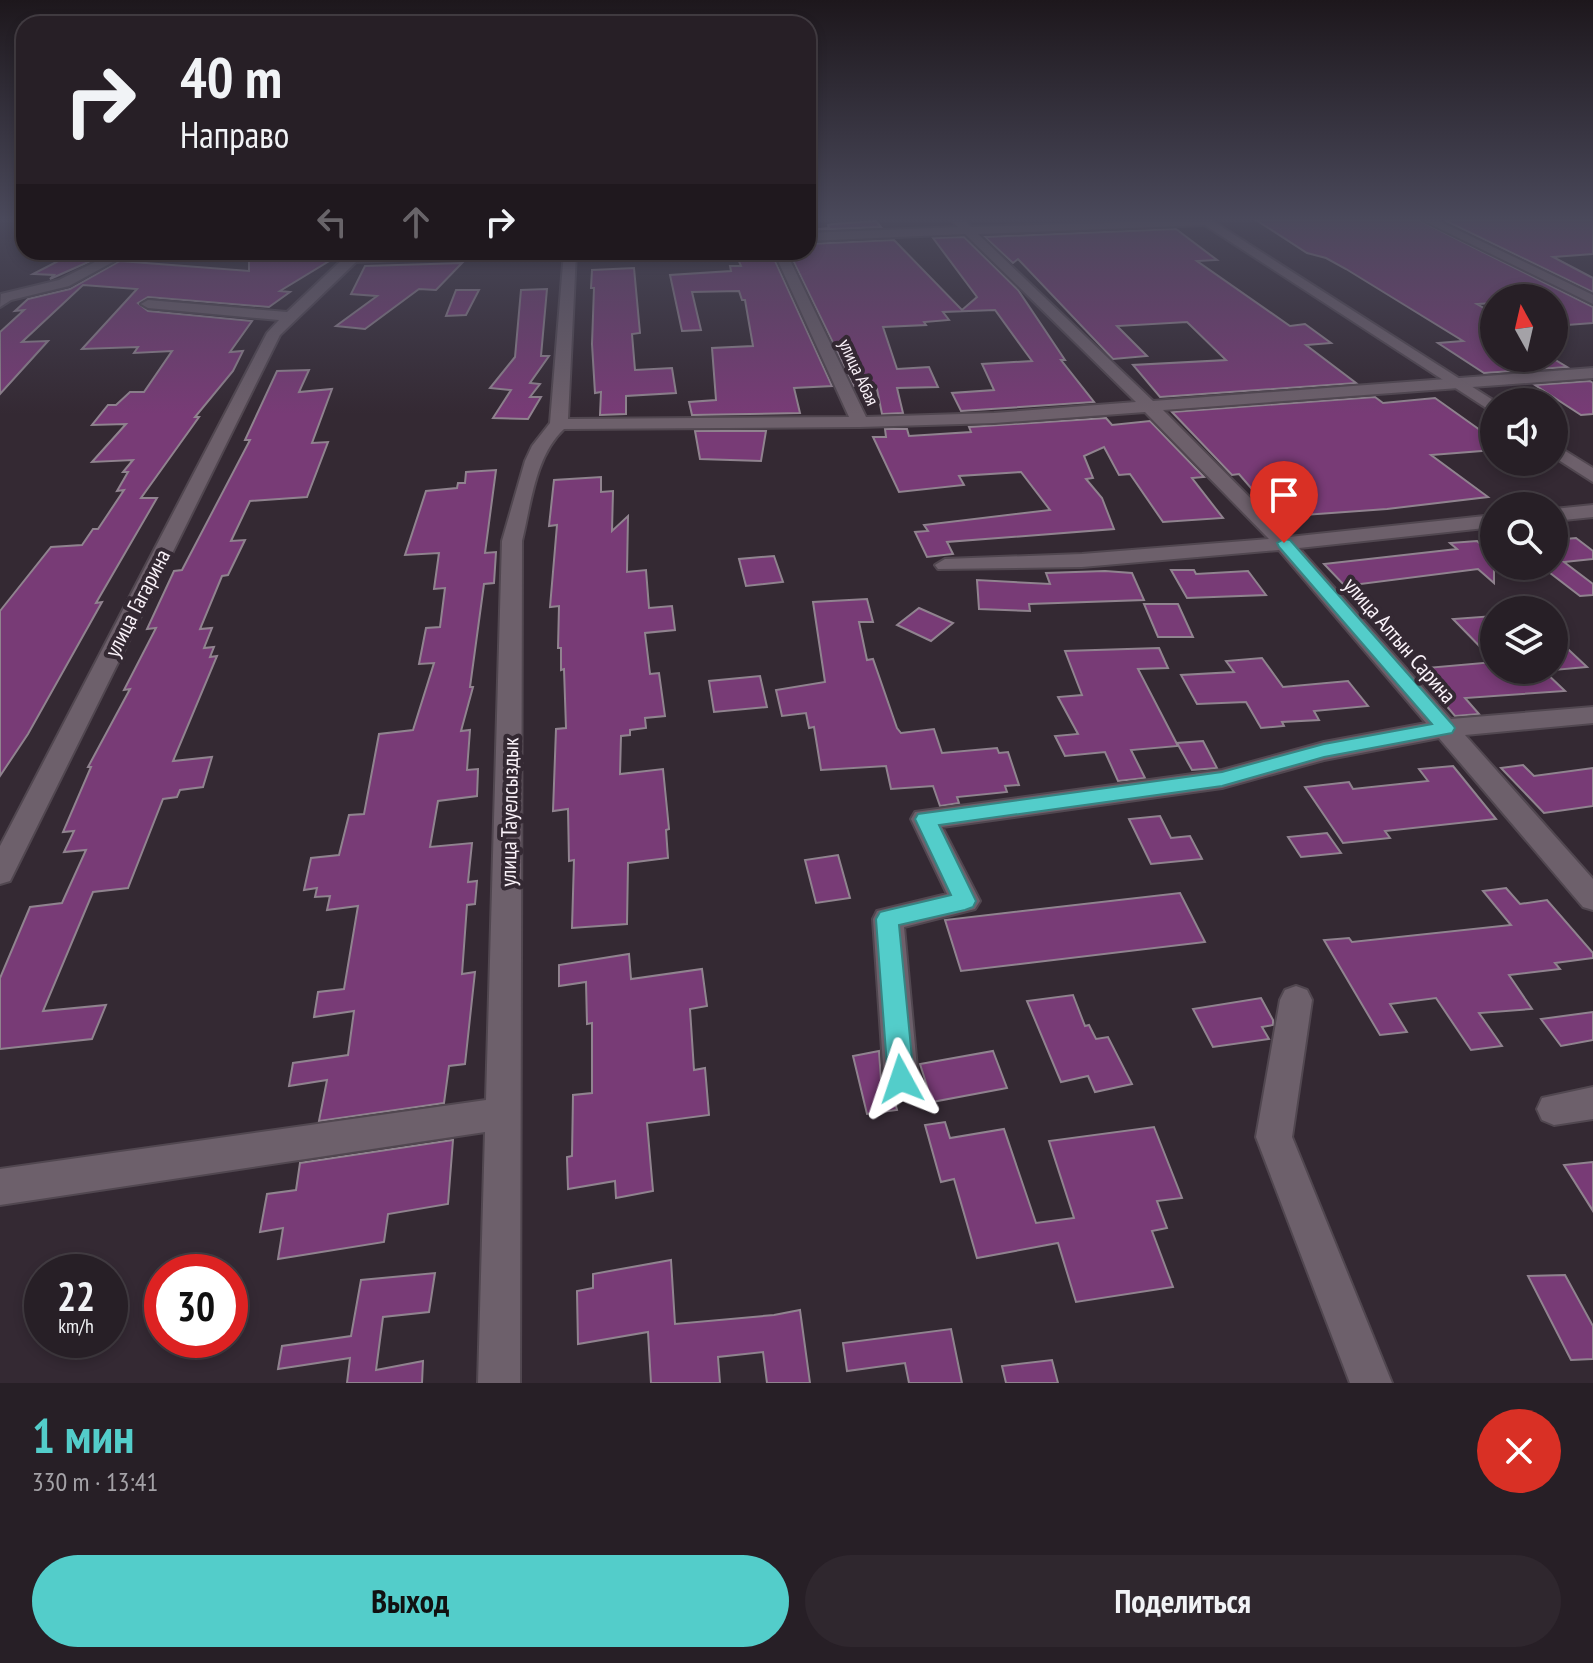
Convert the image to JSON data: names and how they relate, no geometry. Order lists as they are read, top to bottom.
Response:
{
  "streets": {
    "street": [
      "улица Абая",
      "улица Гагарина",
      "улица Алтын Сарина",
      "улица Тауелсыздык"
    ]
  },
  "north": "top",
  "page": {
    "turn": ["40 m", "Направо"],
    "speed": "22 km/h",
    "limit": "30",
    "heading": ["1 мин", "330 m · 13:41"],
    "buttons": ["Выход", "Поделиться"]
  }
}
